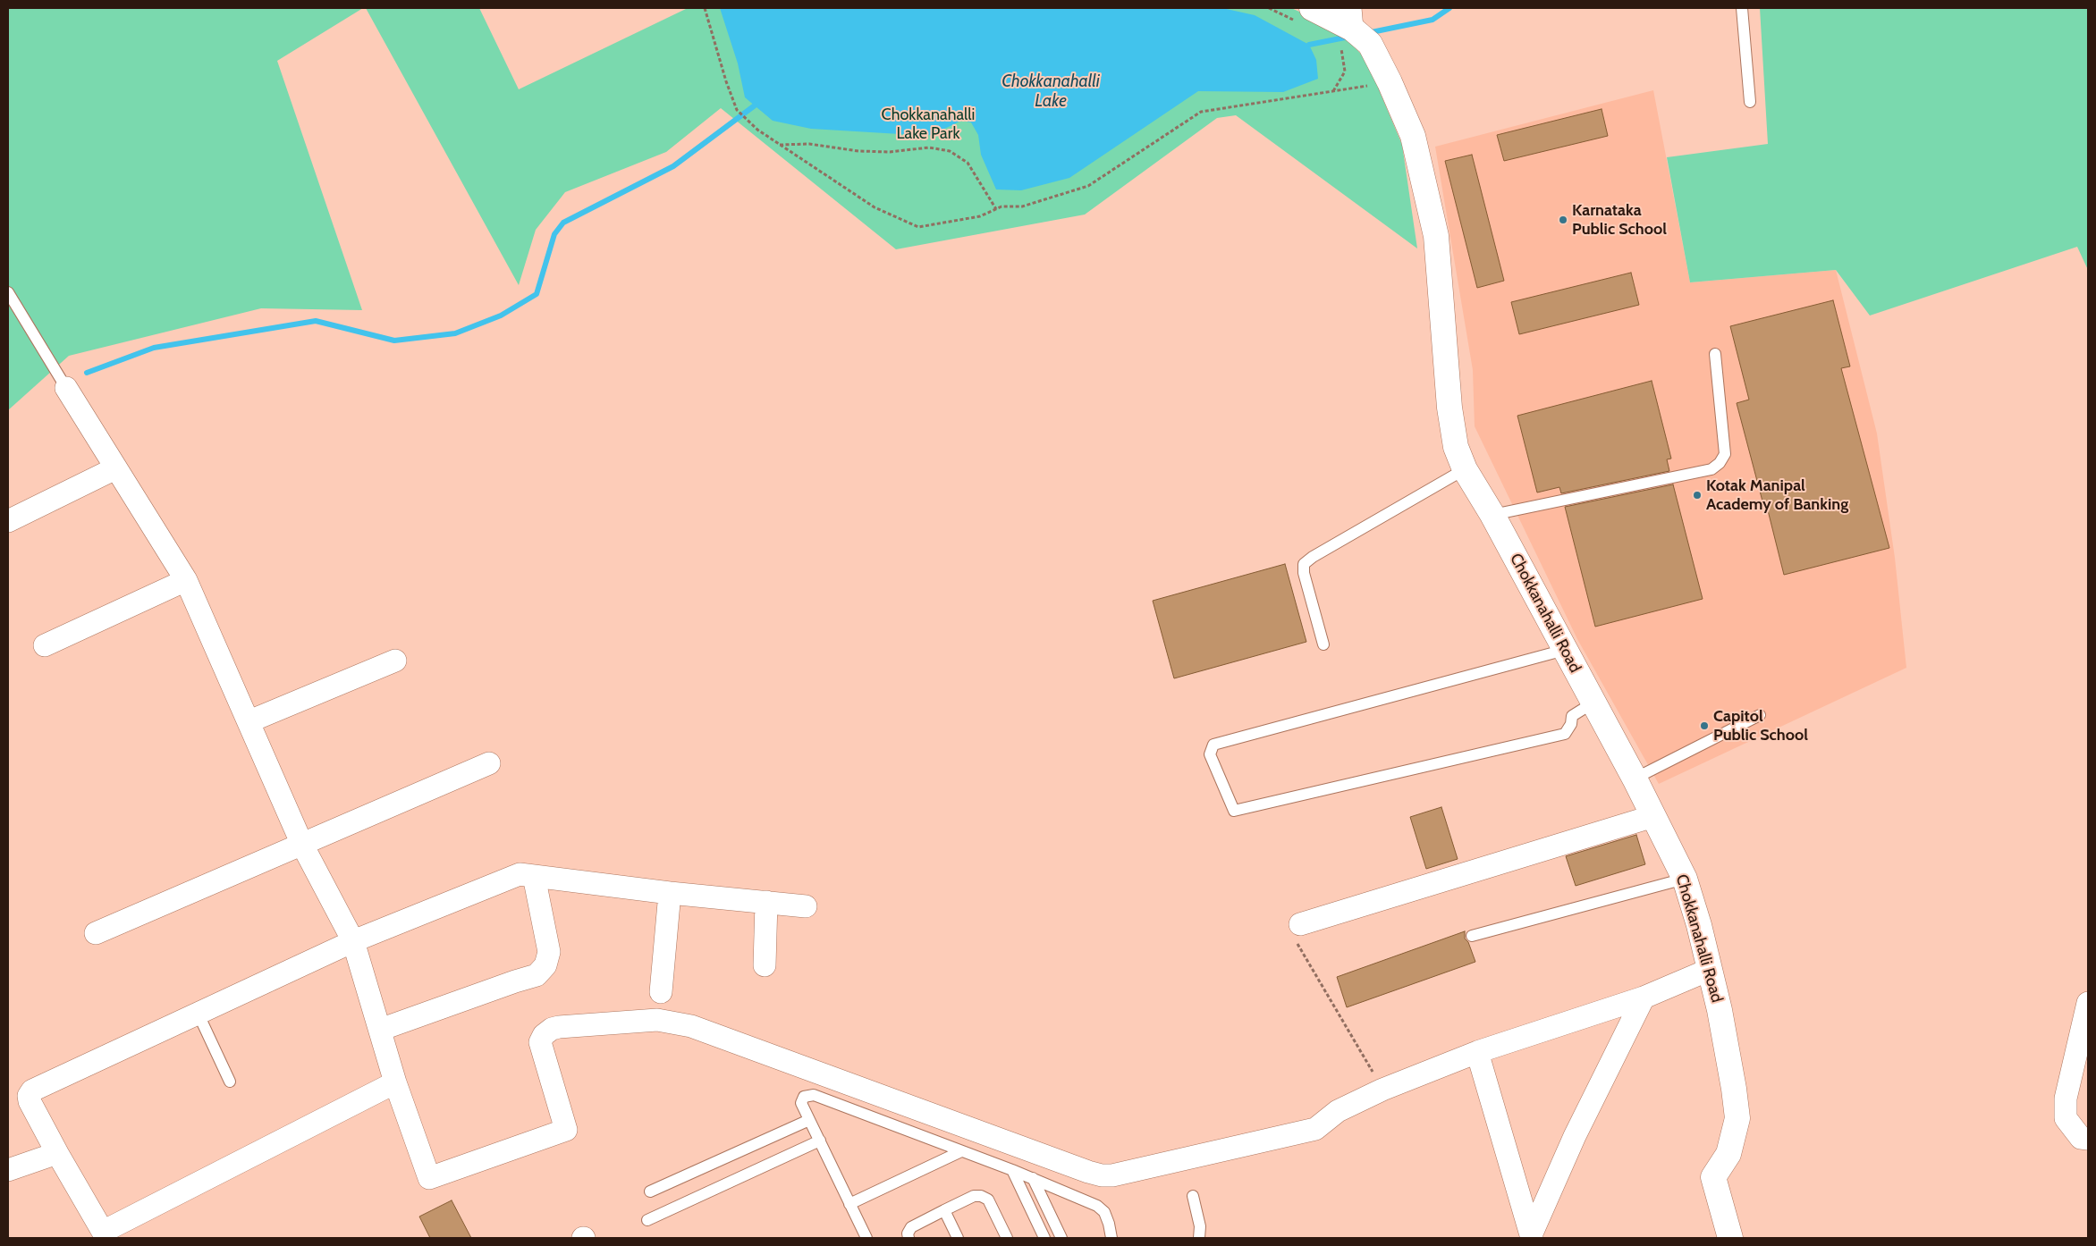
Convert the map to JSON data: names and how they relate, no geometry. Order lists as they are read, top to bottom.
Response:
{
  "streets": {
    "street": ["Chokkanahalli Road"]
  },
  "water": ["Chokkanahalli Lake"],
  "parks": ["Chokkanahalli Lake Park"],
  "places": ["Karnataka Public School", "Kotak Manipal Academy of Banking", "Capitol Public School"]
}
